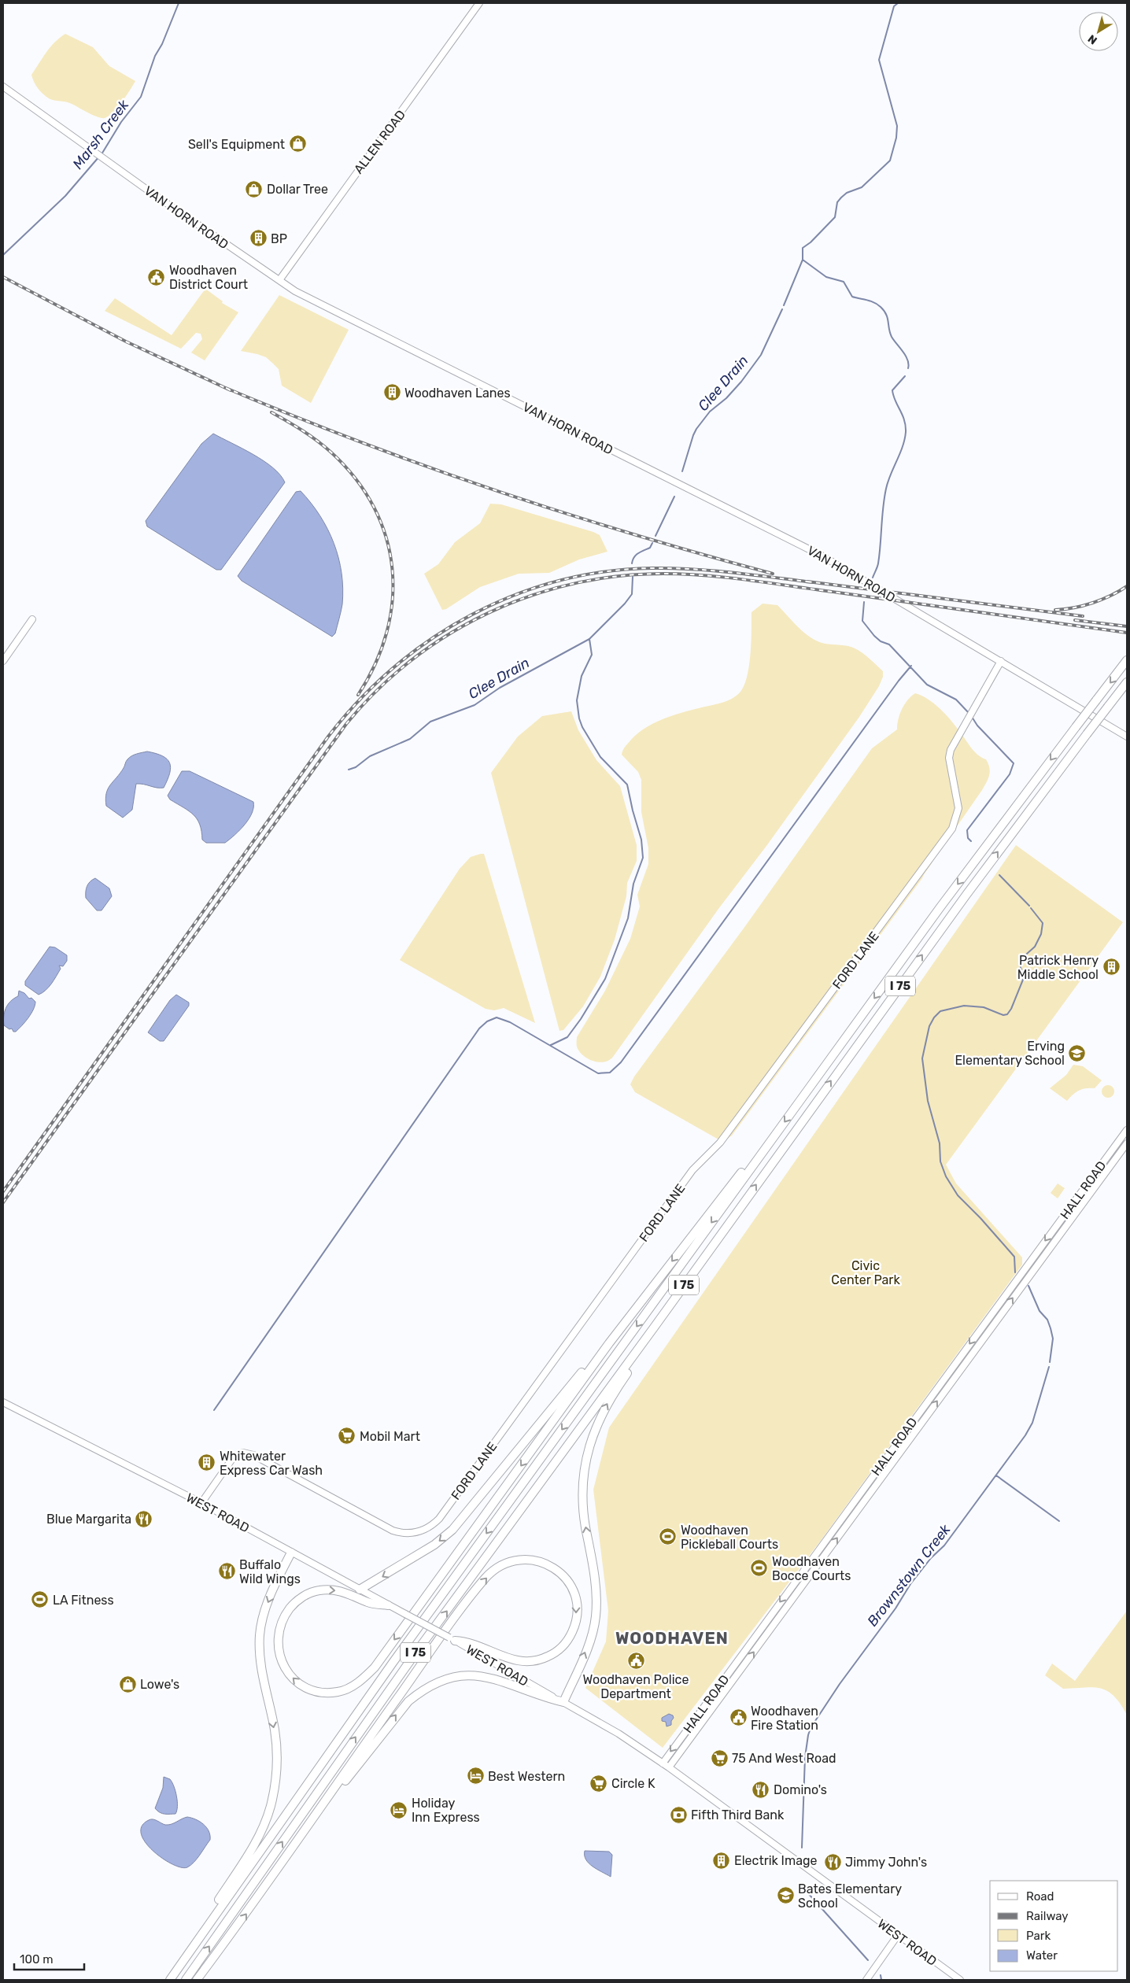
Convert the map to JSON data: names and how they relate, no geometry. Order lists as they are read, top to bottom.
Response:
{
  "streets": {
    "highway": ["I 75"],
    "street": [
      "ALLEN ROAD",
      "VAN HORN ROAD",
      "FORD LANE",
      "HALL ROAD",
      "WEST ROAD"
    ]
  },
  "crossings": [
    ["ALLEN ROAD", "VAN HORN ROAD"],
    ["VAN HORN ROAD", "FORD LANE"],
    ["FORD LANE", "WEST ROAD"],
    ["HALL ROAD", "WEST ROAD"]
  ],
  "districts": ["WOODHAVEN"],
  "water": ["Marsh Creek", "Clee Drain", "Brownstown Creek"],
  "parks": ["Civic Center Park"],
  "places": {
    "shop": ["Sell's Equipment", "Dollar Tree", "Lowe's"],
    "building": [
      "BP",
      "Woodhaven Lanes",
      "Patrick Henry Middle School",
      "Whitewater Express Car Wash",
      "Electrik Image"
    ],
    "public building": ["Woodhaven District Court", "Woodhaven Police Department", "Woodhaven Fire Station"],
    "school or university": ["Erving Elementary School", "Bates Elementary School"],
    "supermarket": ["Mobil Mart", "75 And West Road", "Circle K"],
    "restaurant": [
      "Blue Margarita",
      "Buffalo Wild Wings",
      "Domino's",
      "Jimmy John's"
    ],
    "sports": ["Woodhaven Pickleball Courts", "Woodhaven Bocce Courts", "LA Fitness"],
    "hotel": ["Best Western", "Holiday Inn Express"],
    "bank": ["Fifth Third Bank"]
  },
  "legend": [
    "Road",
    "Railway",
    "Park",
    "Water"
  ],
  "scale_bar": "100 m",
  "north": "bottom left"
}
